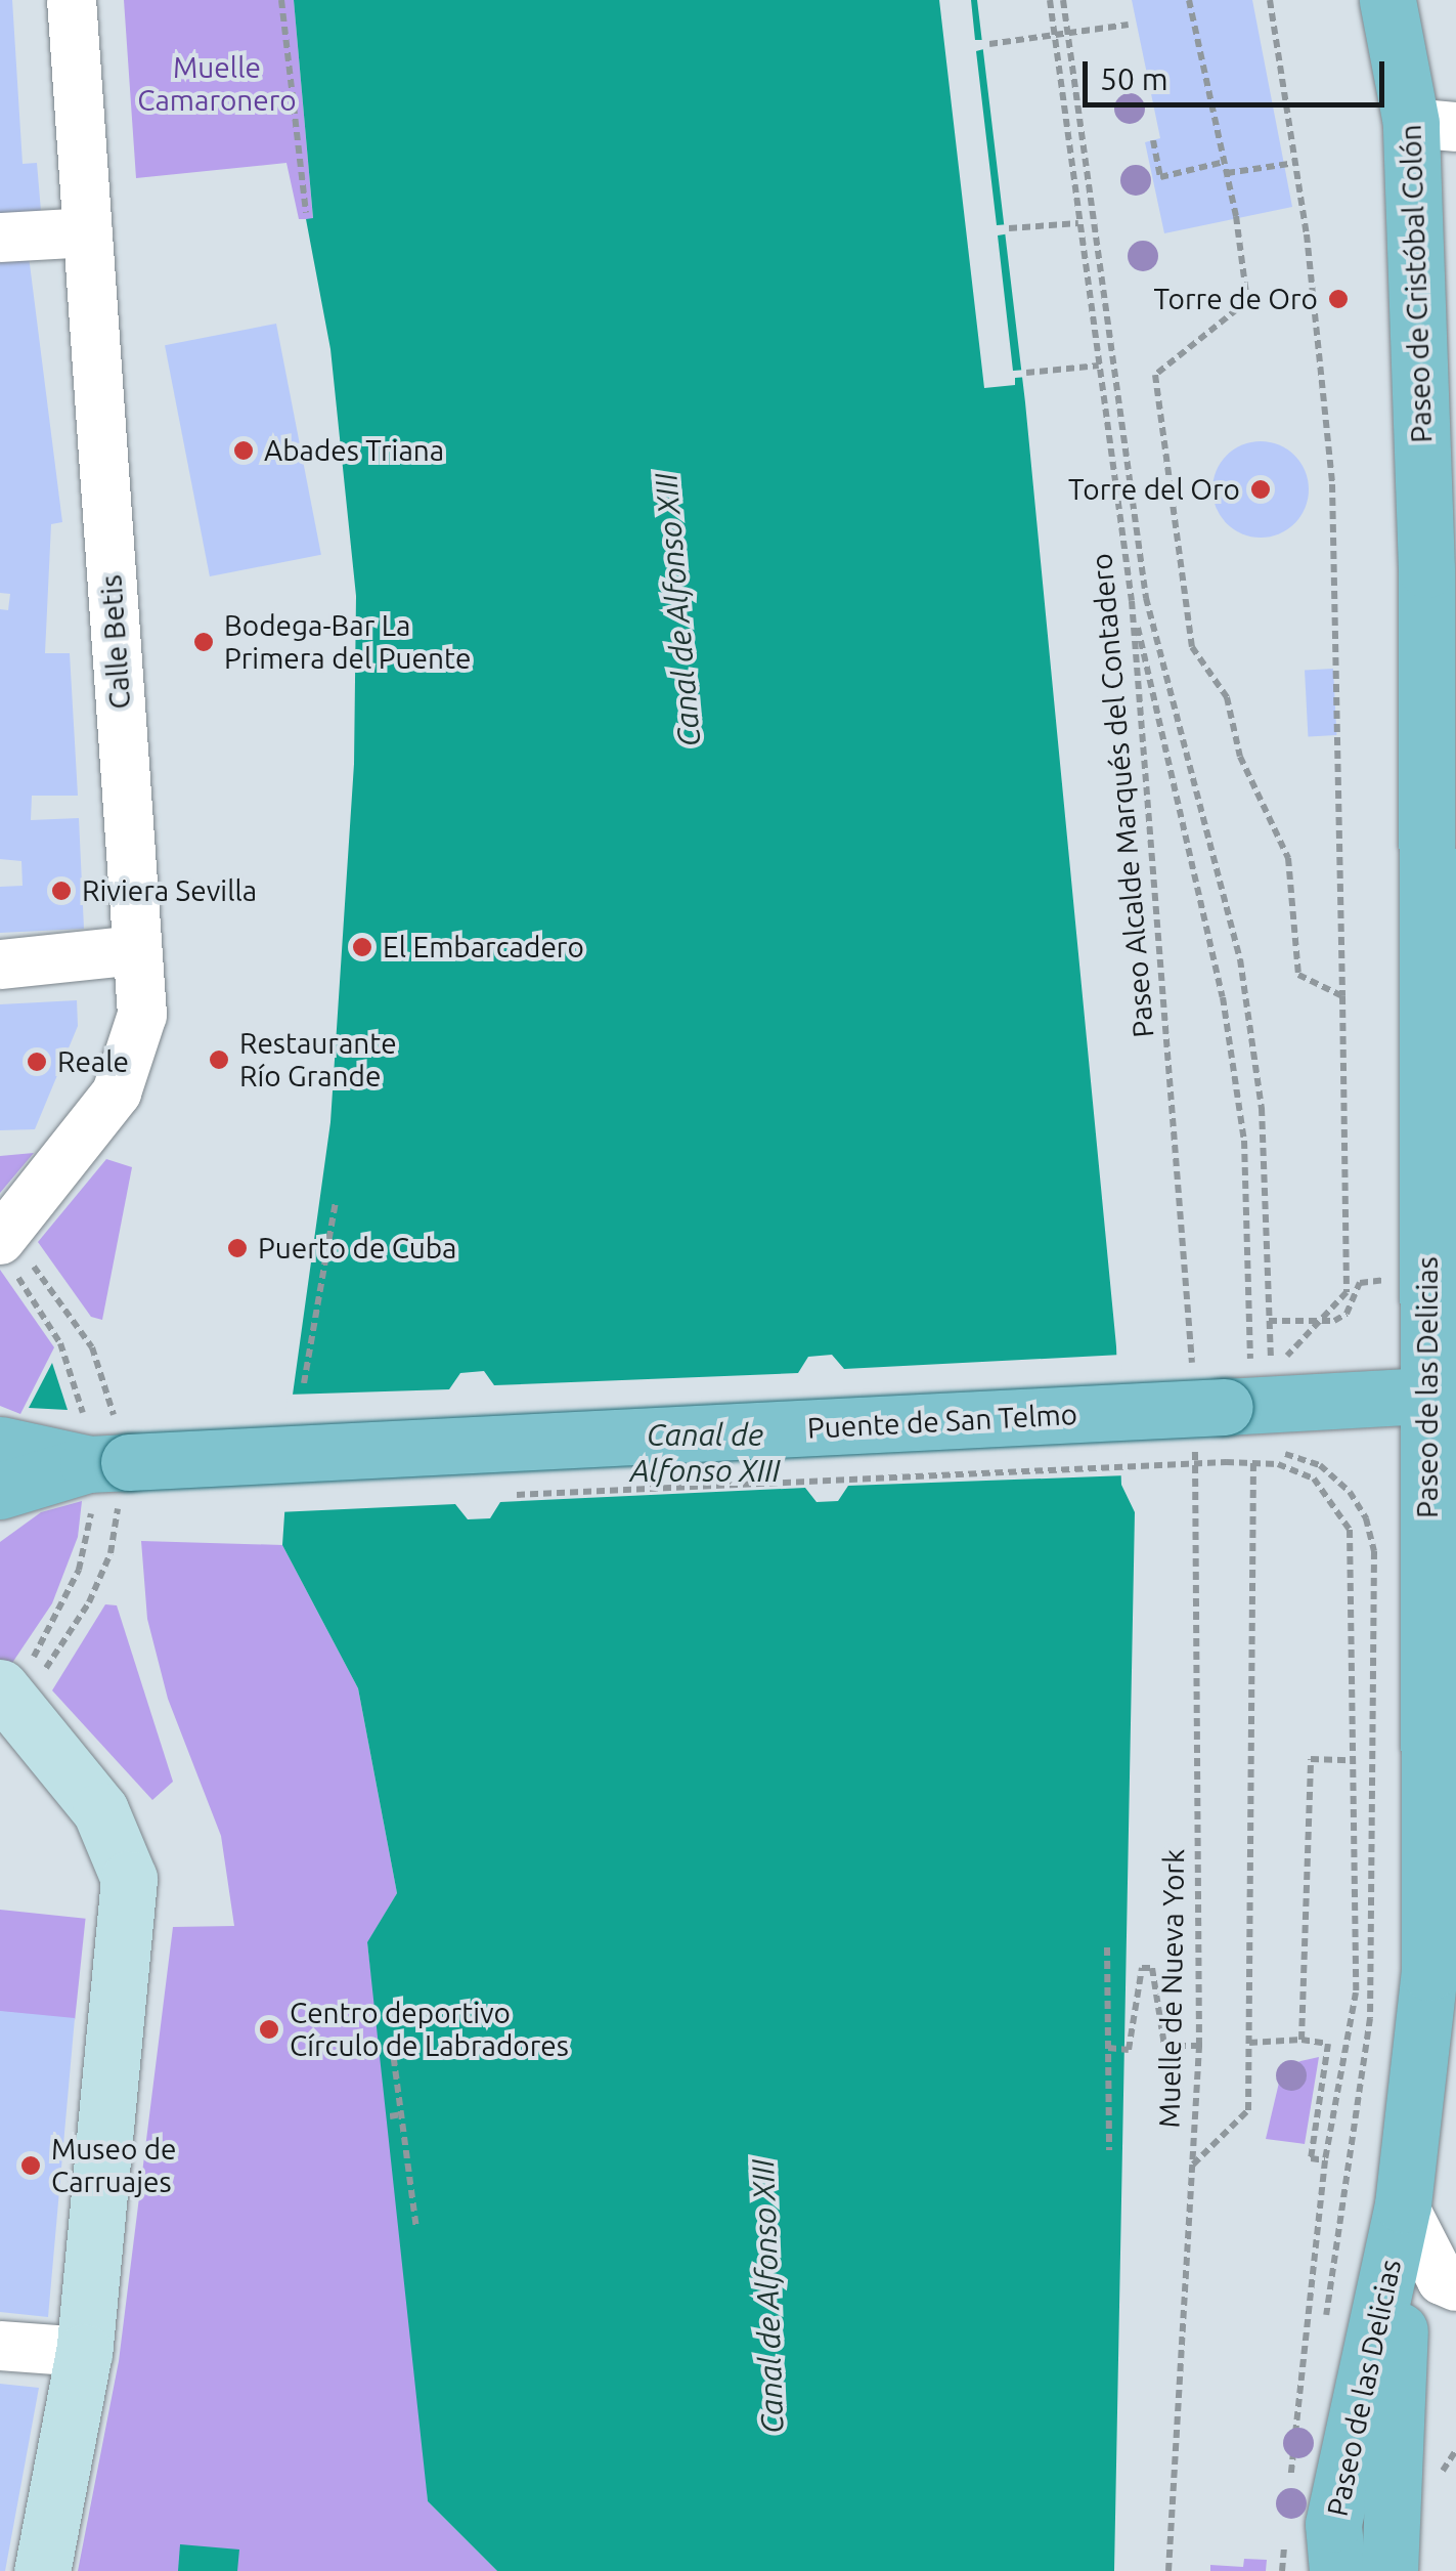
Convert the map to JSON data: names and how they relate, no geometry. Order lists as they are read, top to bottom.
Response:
{
  "streets": {
    "main road": ["Paseo de Cristóbal Colón", "Paseo de las Delicias", "Puente de San Telmo"],
    "street": ["Calle Betis"],
    "path": ["Paseo Alcalde Marqués del Contadero", "Muelle de Nueva York"]
  },
  "crossings": [
    ["Paseo de Cristóbal Colón", "Paseo de las Delicias"],
    ["Paseo Alcalde Marqués del Contadero", "Puente de San Telmo"],
    ["Paseo Alcalde Marqués del Contadero", "Muelle de Nueva York"],
    ["Paseo de las Delicias", "Puente de San Telmo"],
    ["Puente de San Telmo", "Muelle de Nueva York"]
  ],
  "water": ["Canal de Alfonso XIII"],
  "parks": ["Muelle Camaronero"],
  "places": [
    "Torre de Oro",
    "Abades Triana",
    "Torre del Oro",
    "Bodega-Bar La Primera del Puente",
    "Riviera Sevilla",
    "El Embarcadero",
    "Restaurante Río Grande",
    "Reale",
    "Puerto de Cuba",
    "Centro deportivo Círculo de Labradores",
    "Museo de Carruajes"
  ],
  "scale_bar": "50 m"
}
